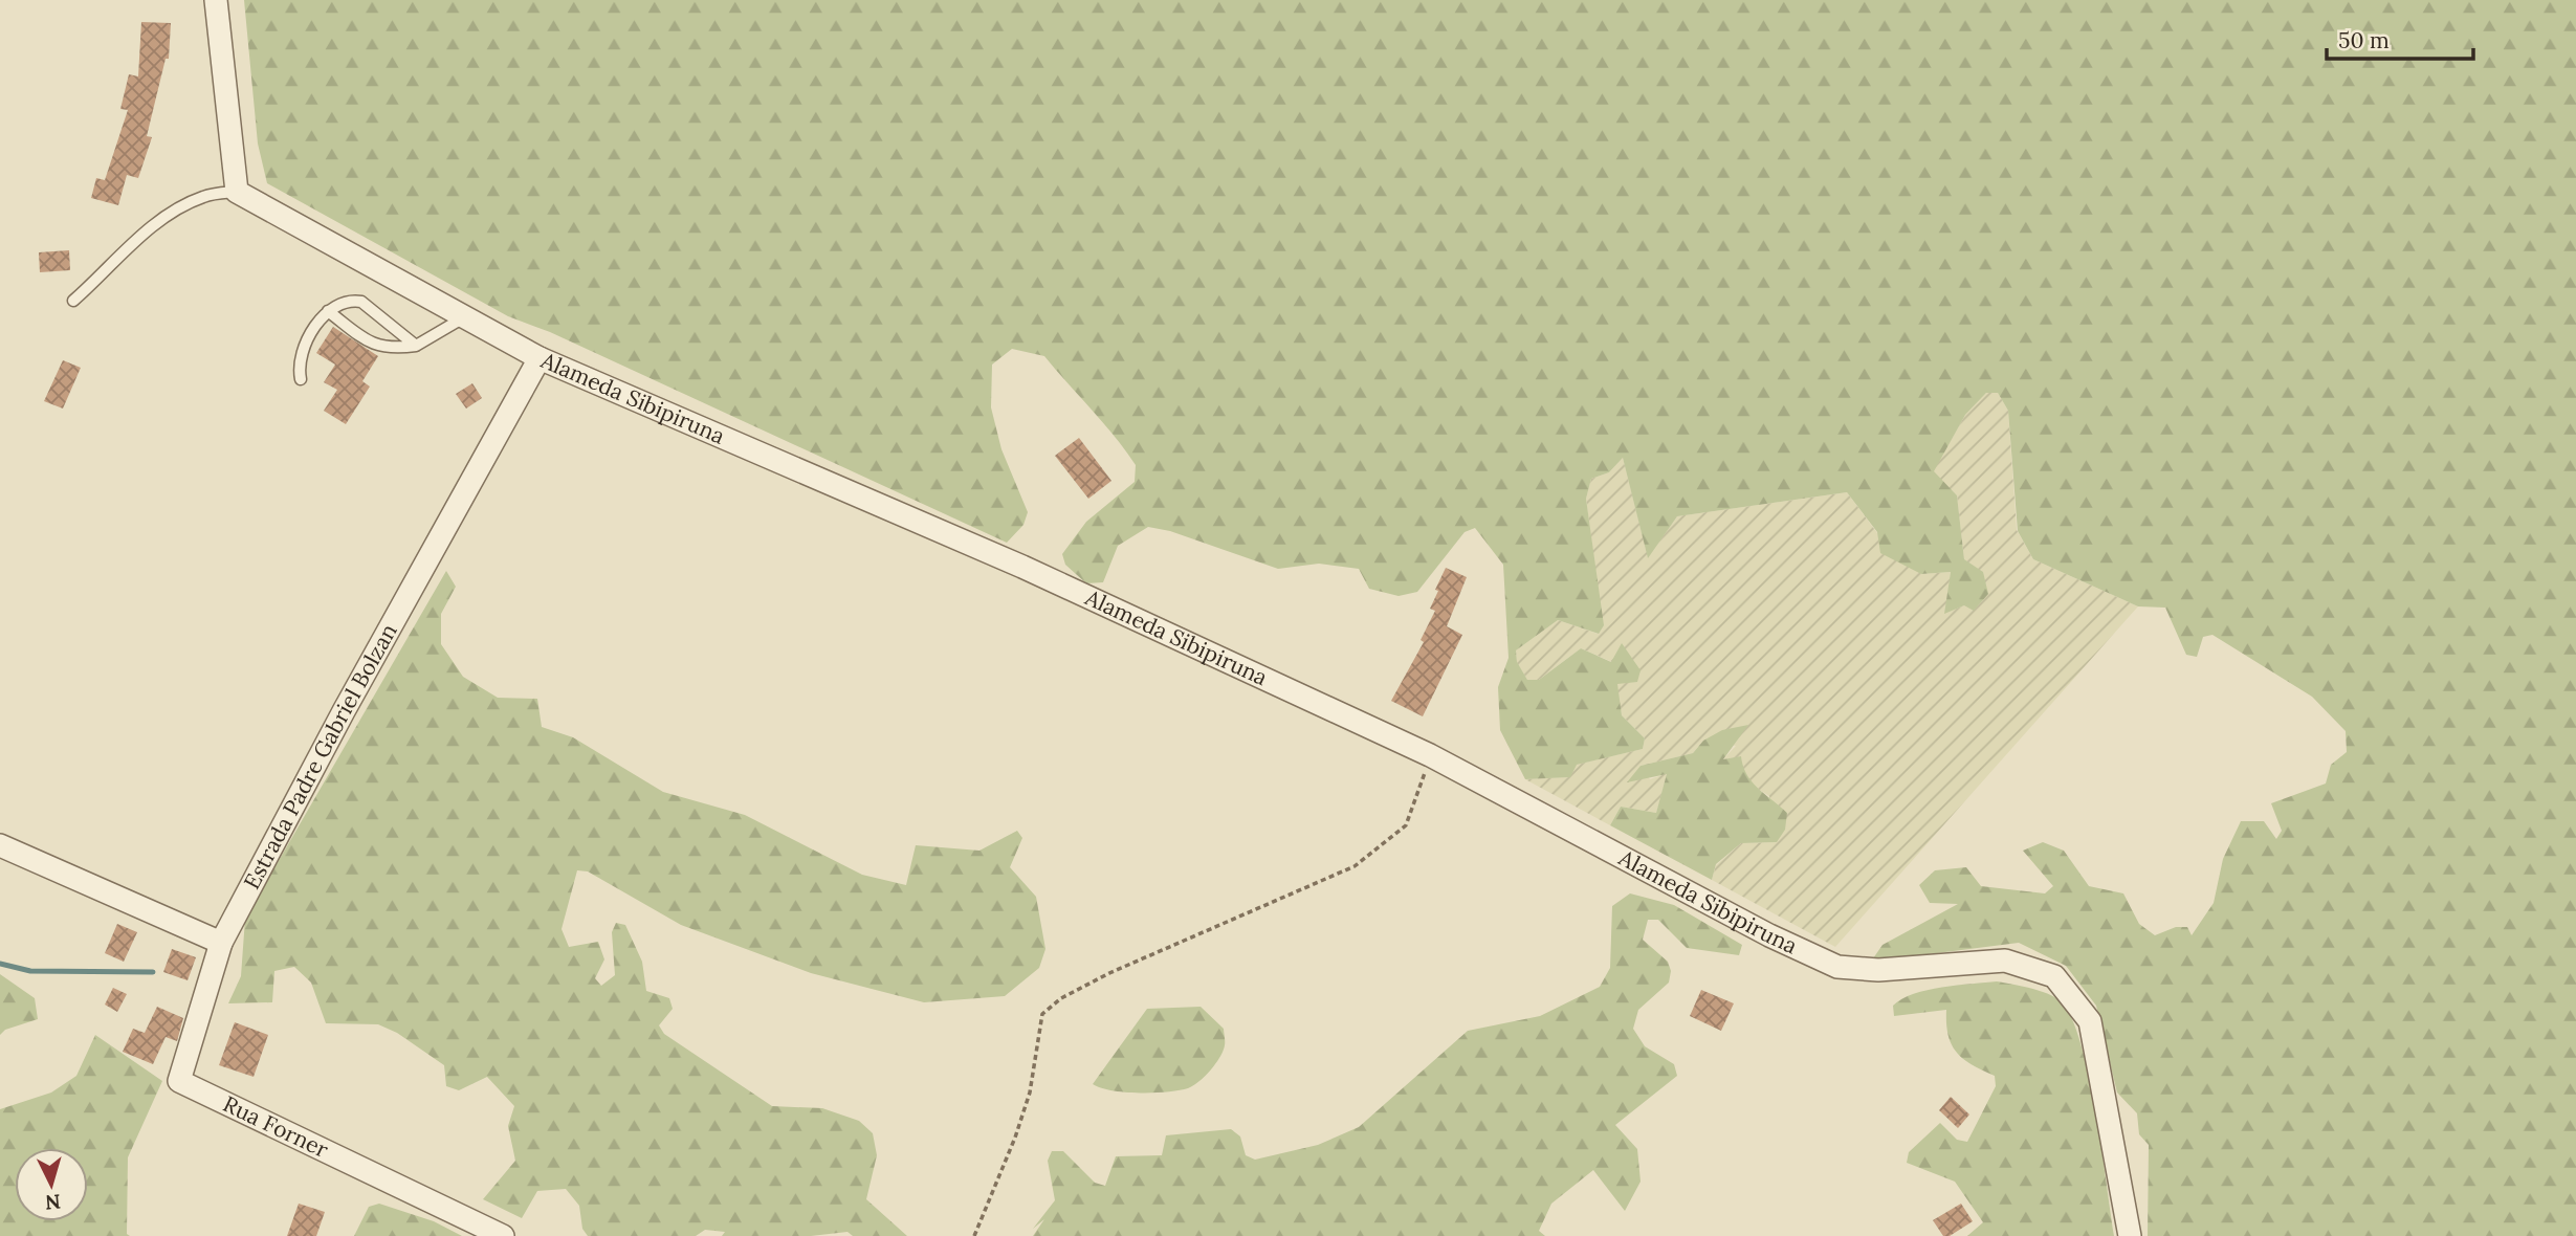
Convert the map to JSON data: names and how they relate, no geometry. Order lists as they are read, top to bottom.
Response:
{
  "streets": {
    "street": ["Alameda Sibipiruna", "Estrada Padre Gabriel Bolzan", "Rua Forner"]
  },
  "crossings": [
    ["Alameda Sibipiruna", "Estrada Padre Gabriel Bolzan"],
    ["Estrada Padre Gabriel Bolzan", "Rua Forner"]
  ],
  "scale_bar": "50 m",
  "north": "bottom"
}
